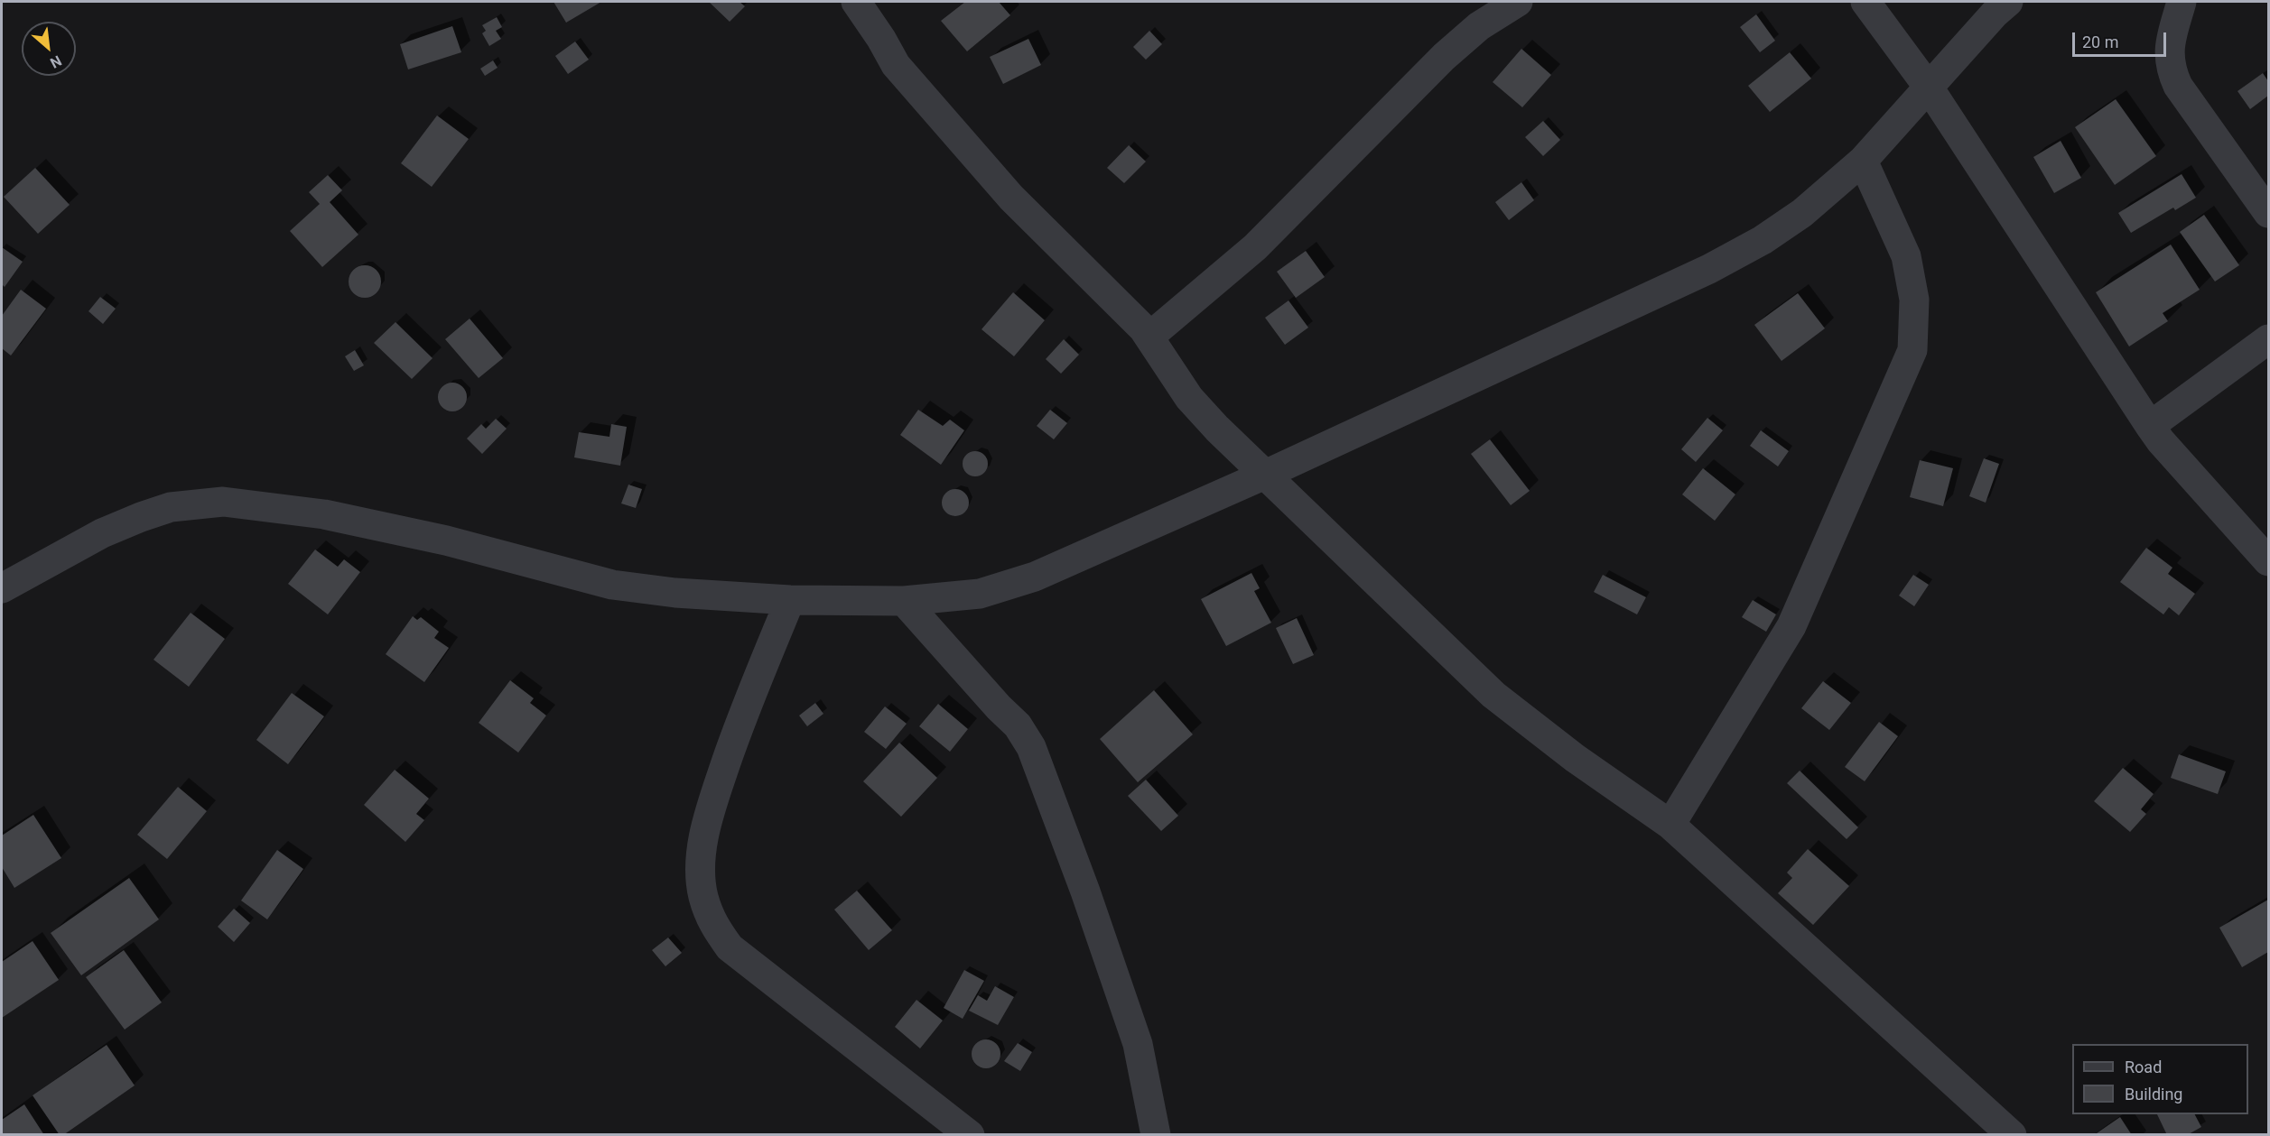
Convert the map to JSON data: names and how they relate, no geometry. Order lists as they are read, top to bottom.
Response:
{
  "legend": ["Road", "Building"],
  "scale_bar": "20 m",
  "north": "bottom right"
}
